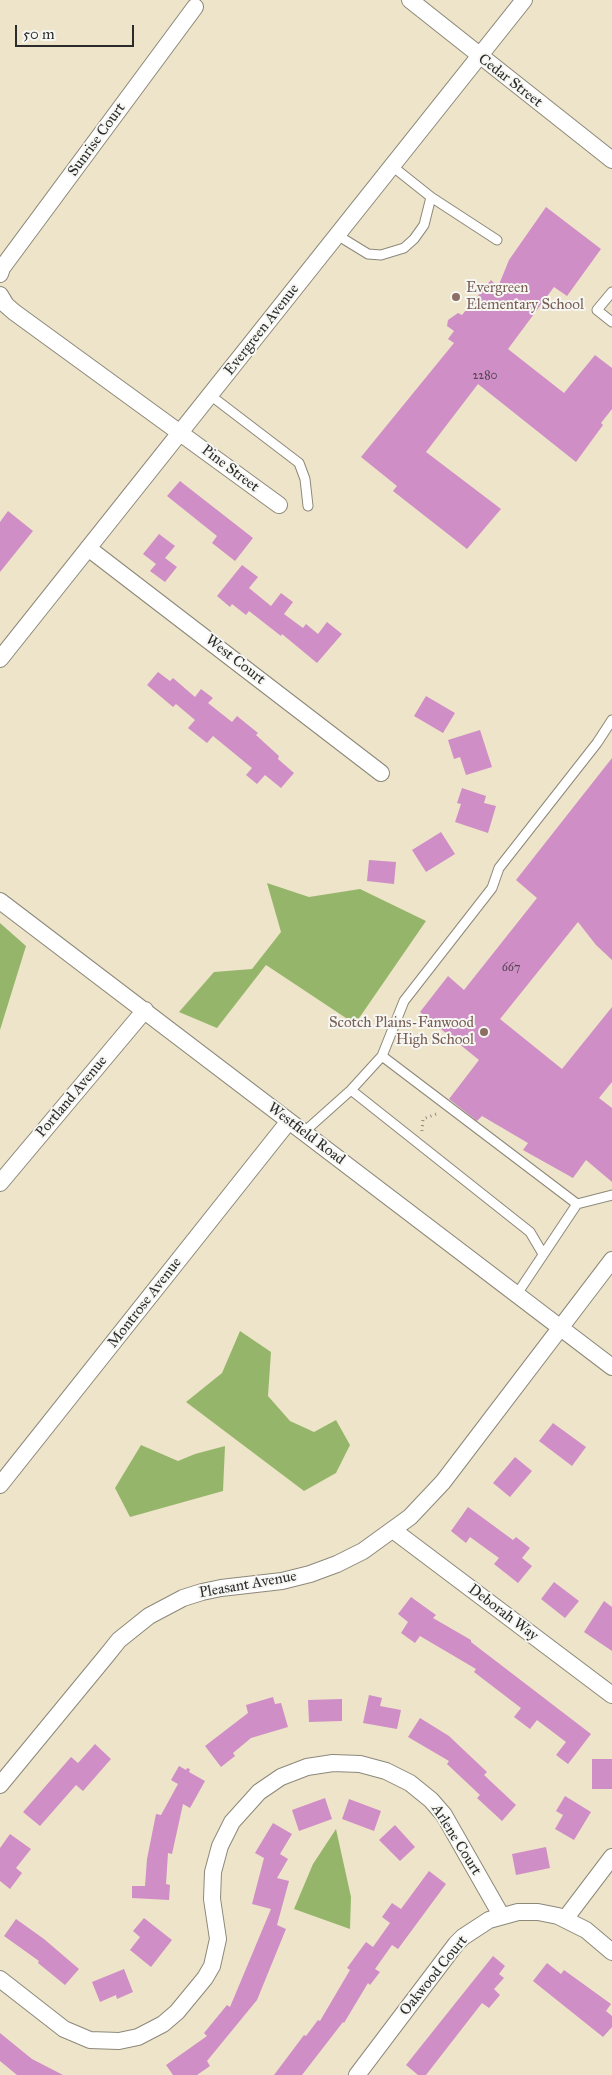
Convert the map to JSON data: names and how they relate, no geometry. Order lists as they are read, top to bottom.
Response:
{
  "streets": {
    "street": [
      "Cedar Street",
      "Sunrise Court",
      "Evergreen Avenue",
      "Pine Street",
      "West Court",
      "Portland Avenue",
      "Westfield Road",
      "Montrose Avenue",
      "Pleasant Avenue",
      "Deborah Way",
      "Arlene Court",
      "Oakwood Court"
    ]
  },
  "crossings": [
    ["Cedar Street", "Evergreen Avenue"],
    ["Evergreen Avenue", "Pine Street"],
    ["Evergreen Avenue", "West Court"],
    ["Portland Avenue", "Westfield Road"],
    ["Westfield Road", "Montrose Avenue"],
    ["Westfield Road", "Pleasant Avenue"],
    ["Pleasant Avenue", "Deborah Way"],
    ["Arlene Court", "Oakwood Court"]
  ],
  "places": ["Evergreen Elementary School", "Scotch Plains-Fanwood High School"],
  "house_numbers": ["2280", "667"],
  "scale_bar": "50 m"
}
